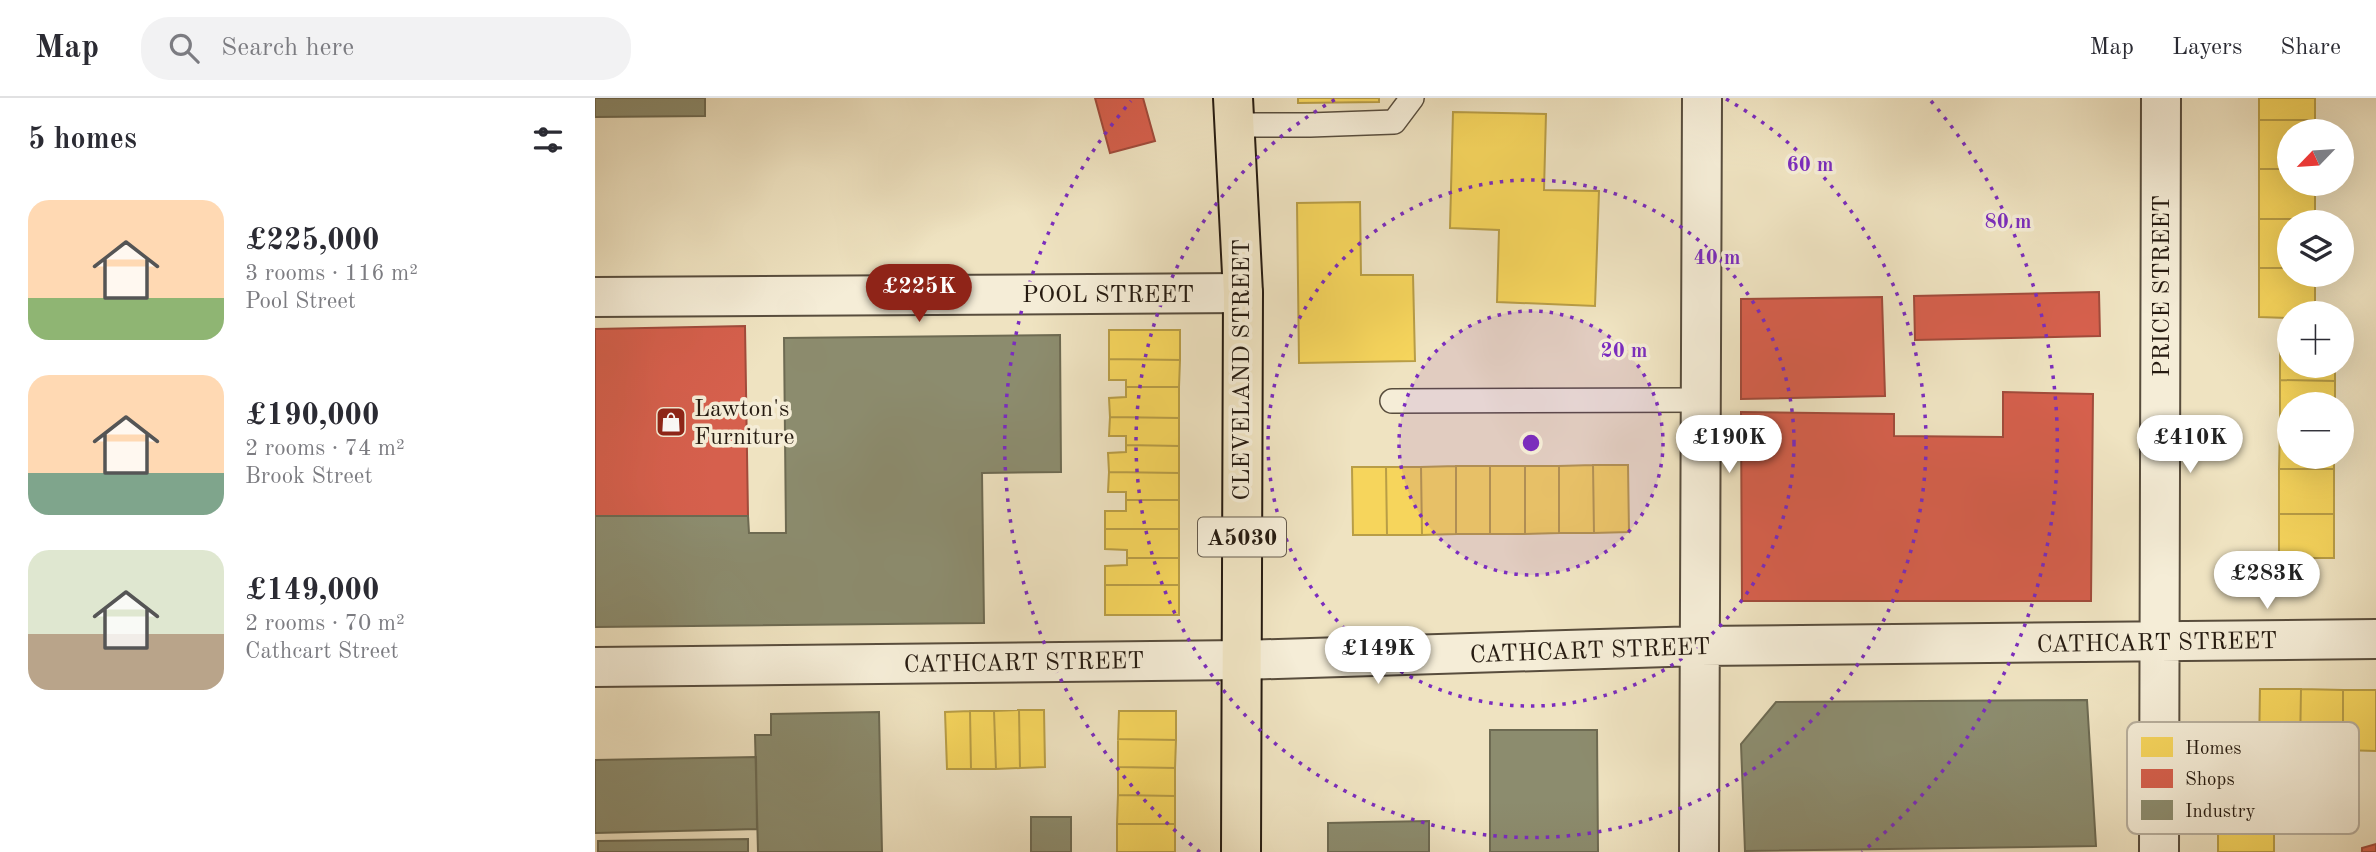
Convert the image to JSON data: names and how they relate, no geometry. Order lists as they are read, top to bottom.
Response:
{
  "streets": {
    "main road": ["CLEVELAND STREET", "A5030"],
    "street": ["PRICE STREET", "POOL STREET", "CATHCART STREET"]
  },
  "crossings": [
    ["PRICE STREET", "CATHCART STREET"],
    ["POOL STREET", "CLEVELAND STREET"],
    ["CLEVELAND STREET", "CATHCART STREET"]
  ],
  "places": {
    "shop": ["Lawton's Furniture"]
  },
  "legend": ["Homes", "Shops", "Industry"],
  "north": "bottom left",
  "page": {
    "header": "Map",
    "search": "Search here",
    "nav": ["Map", "Layers", "Share"],
    "heading": "5 homes",
    "map_buttons": ["+", "−"],
    "list": [
      {
        "name": "£225,000",
        "note": "3 rooms · 116 m² · Pool Street"
      },
      {
        "name": "£190,000",
        "note": "2 rooms · 74 m² · Brook Street"
      },
      {
        "name": "£149,000",
        "note": "2 rooms · 70 m² · Cathcart Street"
      }
    ],
    "price": [
      "£225K",
      "£190K",
      "£410K",
      "£283K",
      "£149K"
    ]
  },
  "rings": [
    "60 m",
    "80 m",
    "40 m",
    "20 m"
  ]
}
